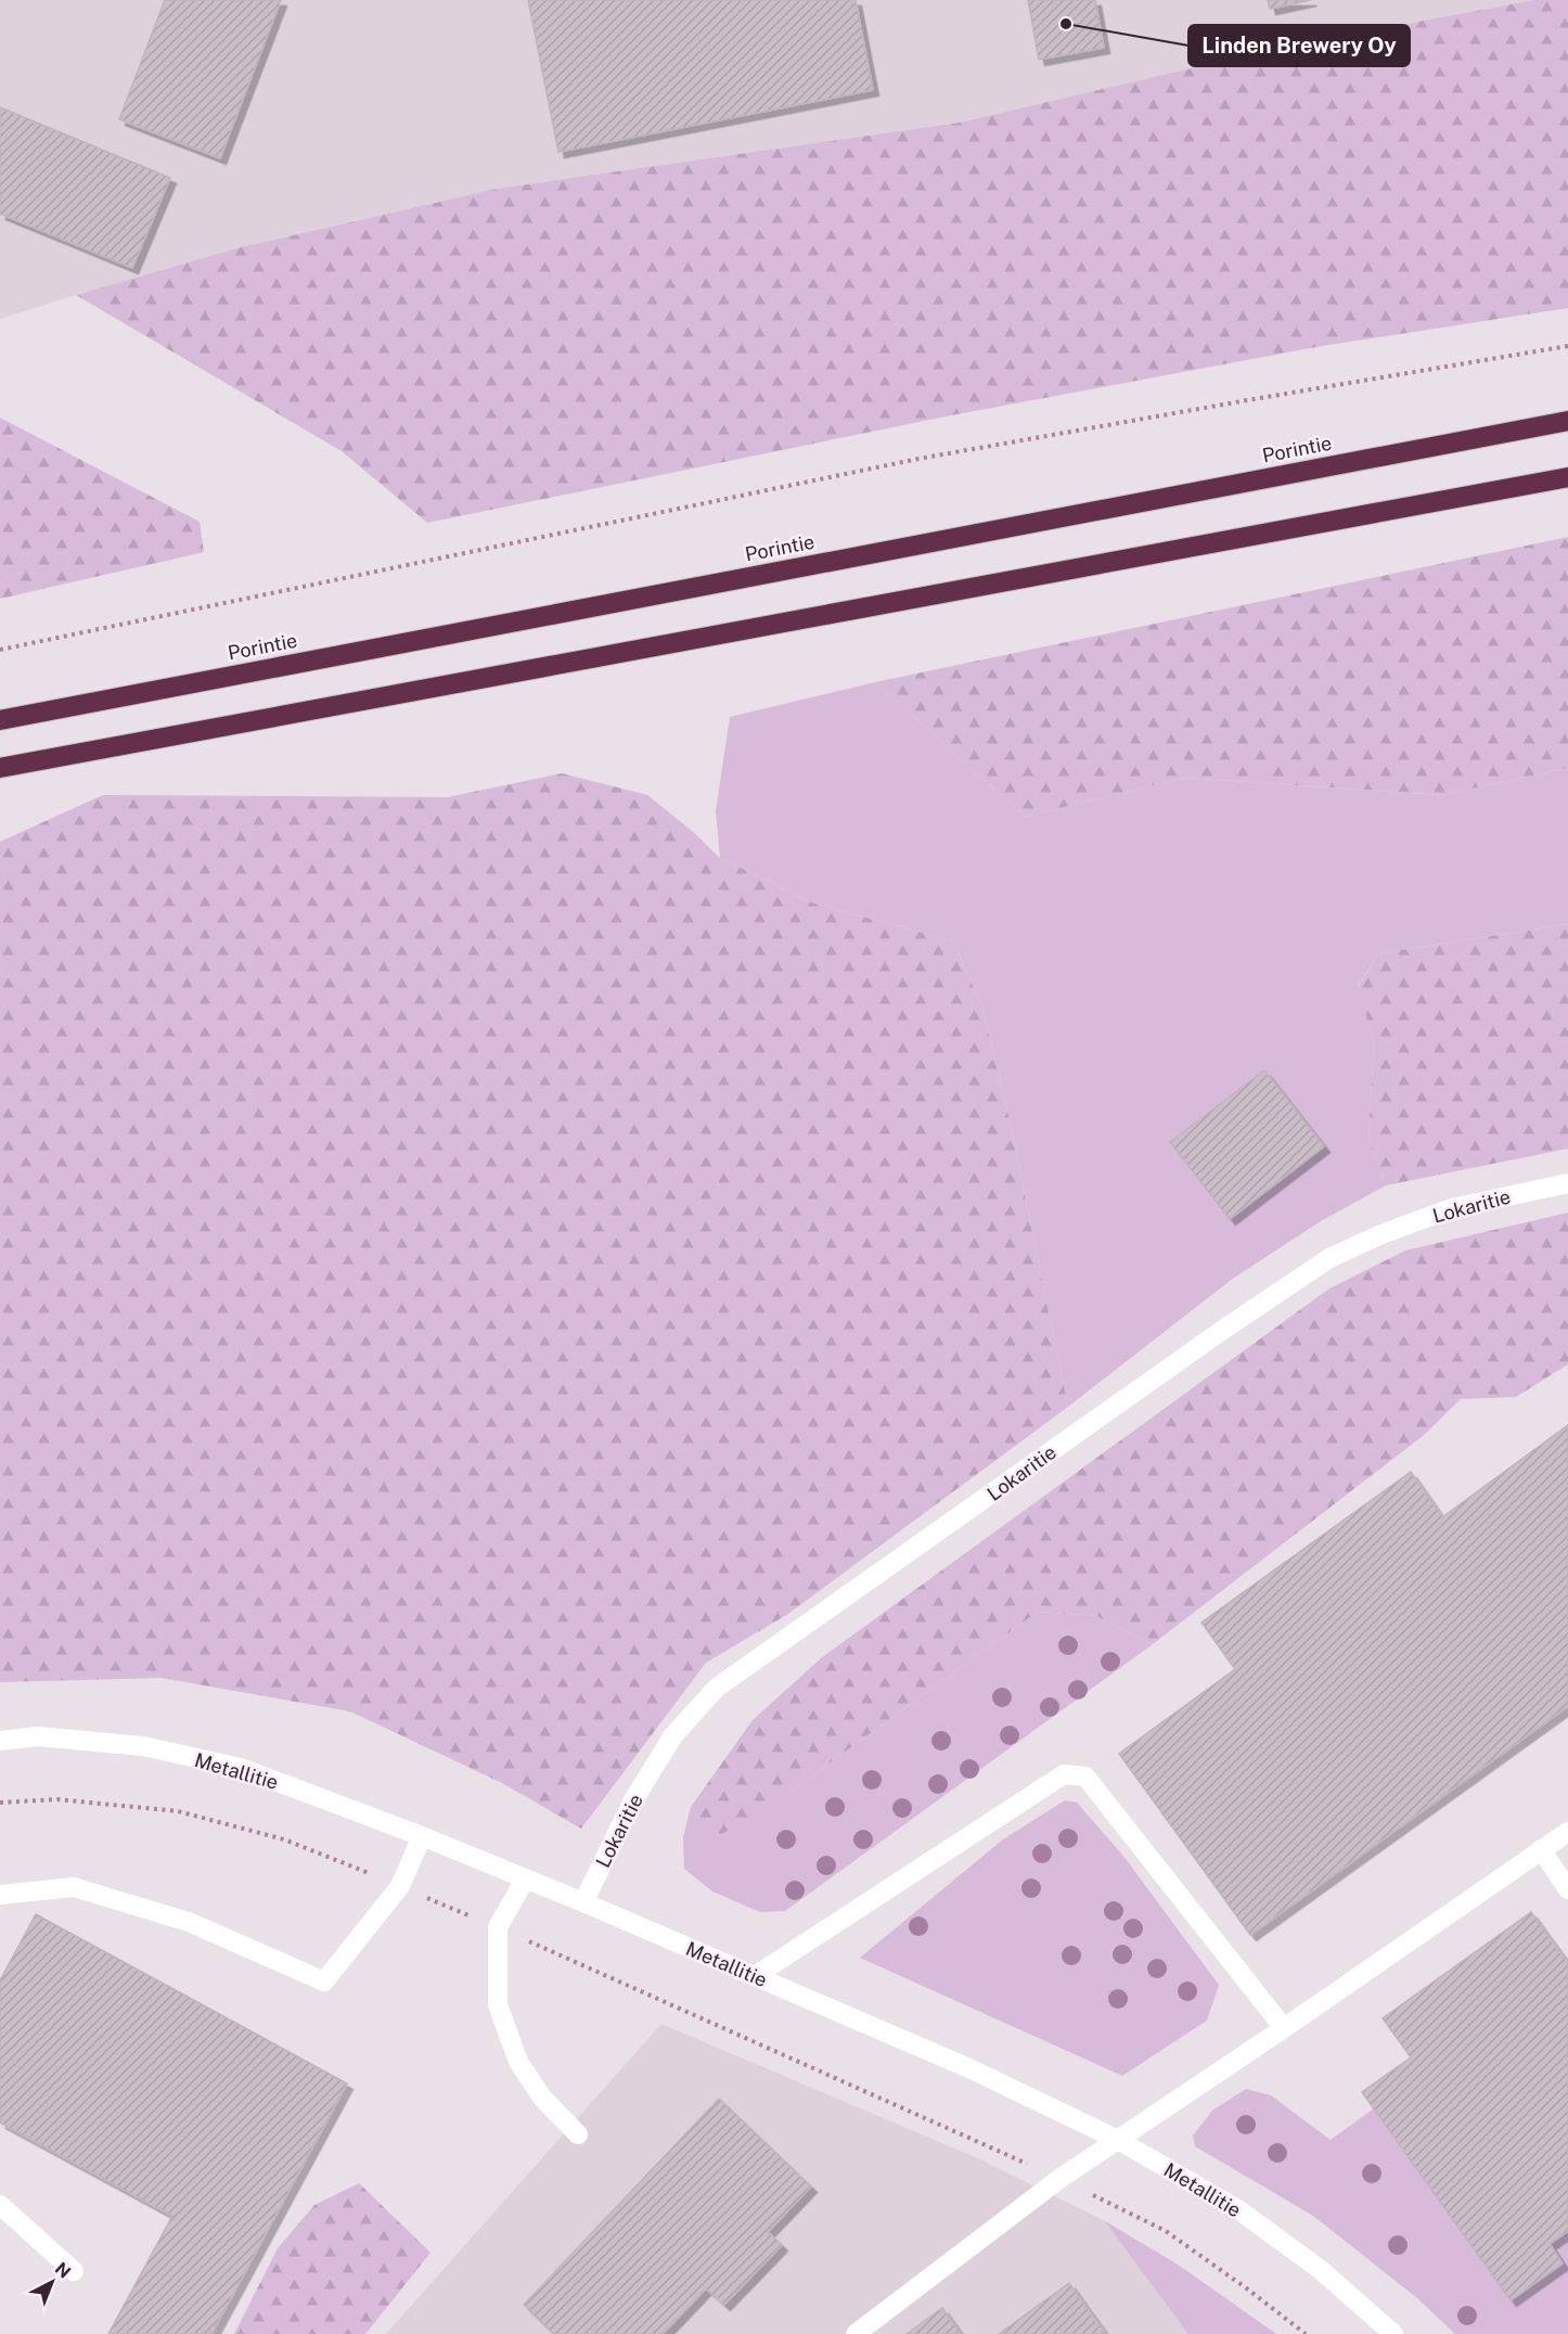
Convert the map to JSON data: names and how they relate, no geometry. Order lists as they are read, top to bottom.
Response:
{
  "streets": {
    "highway": ["Porintie"],
    "street": ["Lokaritie", "Metallitie"]
  },
  "crossings": [
    ["Lokaritie", "Metallitie"]
  ],
  "places": ["Linden Brewery Oy"],
  "north": "top right"
}
